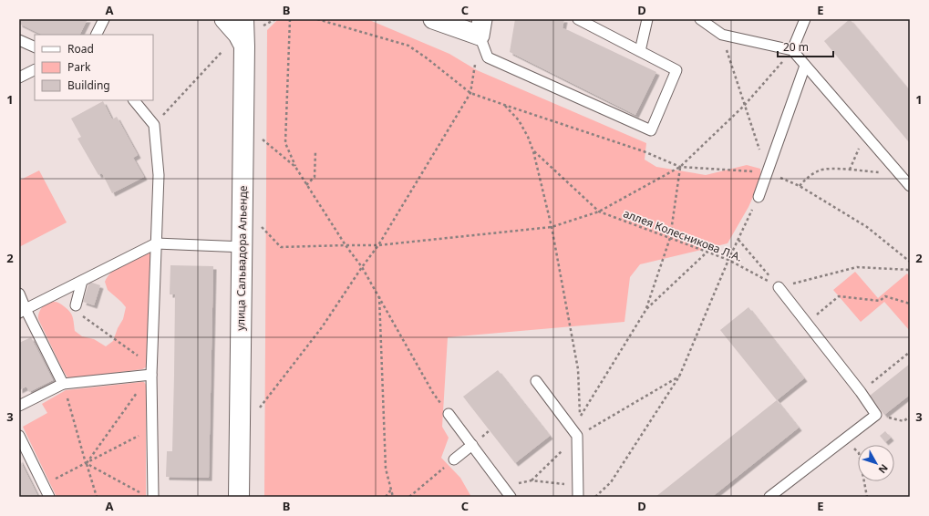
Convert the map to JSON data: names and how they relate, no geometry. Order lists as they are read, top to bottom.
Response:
{
  "streets": {
    "street": ["улица Сальвадора Альенде"],
    "path": ["аллея Колесникова Л.А."]
  },
  "legend": ["Road", "Park", "Building"],
  "scale_bar": "20 m",
  "north": "bottom right",
  "grid": {
    "columns": [
      "A",
      "B",
      "C",
      "D",
      "E"
    ],
    "rows": ["1", "2", "3"]
  }
}
